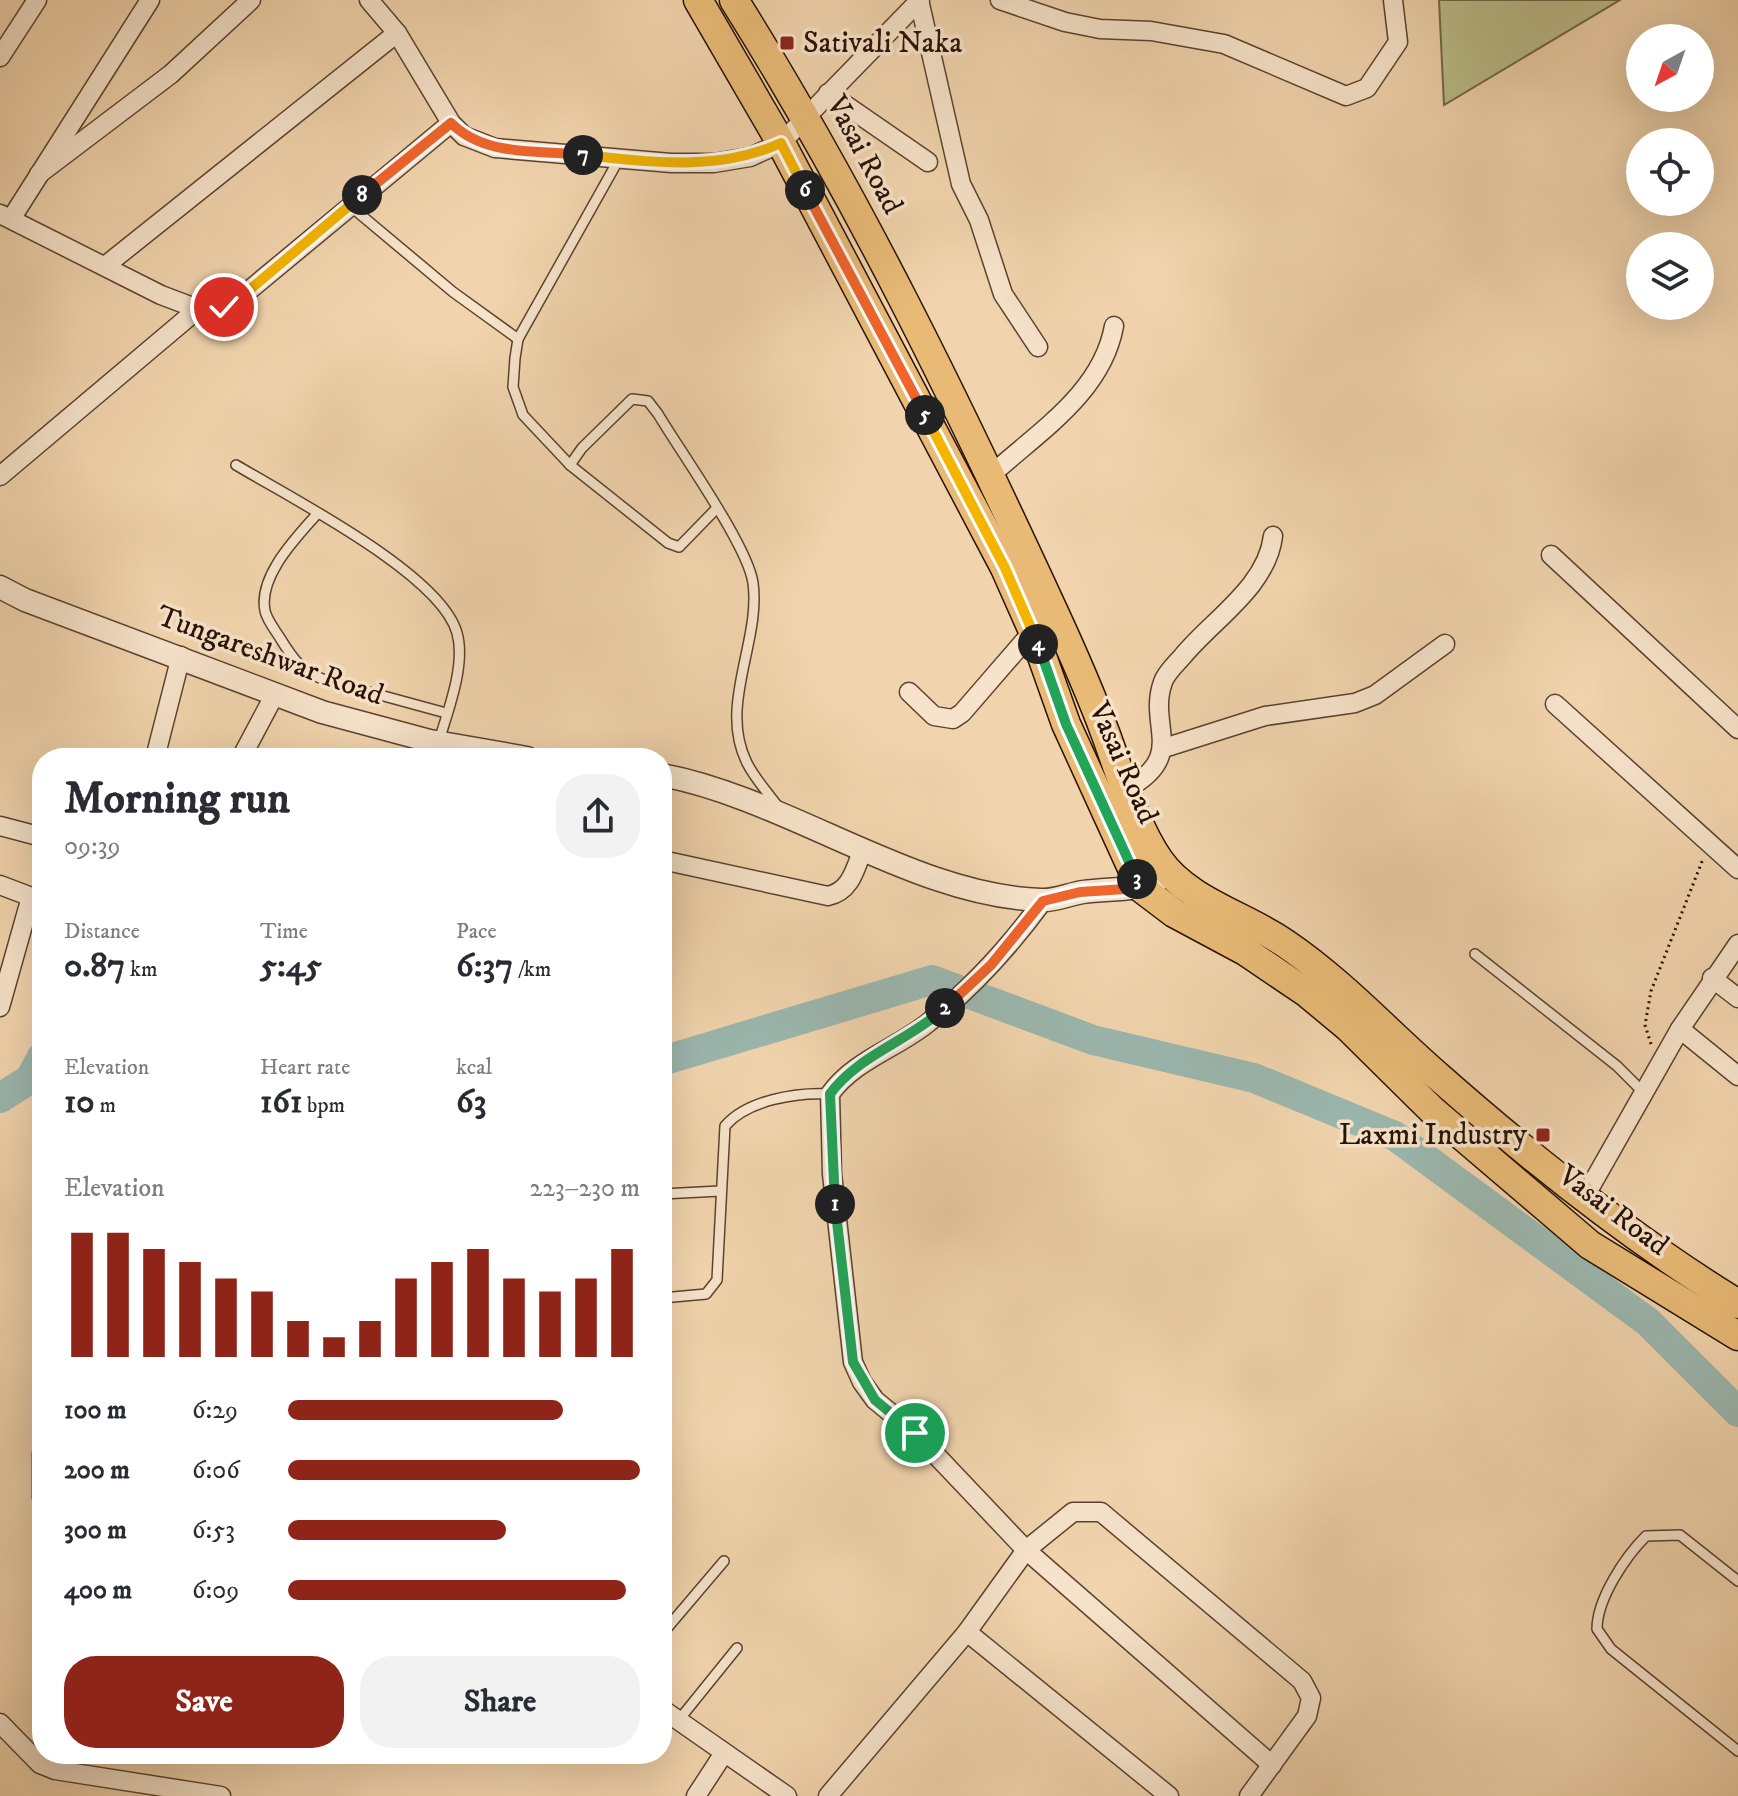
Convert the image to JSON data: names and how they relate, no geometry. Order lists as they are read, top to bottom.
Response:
{
  "streets": {
    "main road": ["Vasai Road"],
    "street": ["Tungareshwar Road"]
  },
  "places": {
    "transit": ["Sativali Naka", "Laxmi Industry"]
  },
  "north": "bottom left",
  "page": {
    "pins": [
      "7",
      "6",
      "8",
      "5",
      "4",
      "3",
      "2",
      "1"
    ],
    "heading": ["Morning run", "09:39"],
    "stats": [
      ["Distance", "0.87 km"],
      ["Time", "5:45"],
      ["Pace", "6:37 /km"],
      ["Elevation", "10 m"],
      ["Heart rate", "161 bpm"],
      ["kcal", "63"]
    ],
    "chart": ["Elevation", "223–230 m"],
    "list": [
      {
        "name": "100 m",
        "note": "6:29"
      },
      {
        "name": "200 m",
        "note": "6:06"
      },
      {
        "name": "300 m",
        "note": "6:53"
      },
      {
        "name": "400 m",
        "note": "6:09"
      }
    ],
    "buttons": ["Save", "Share"]
  }
}
